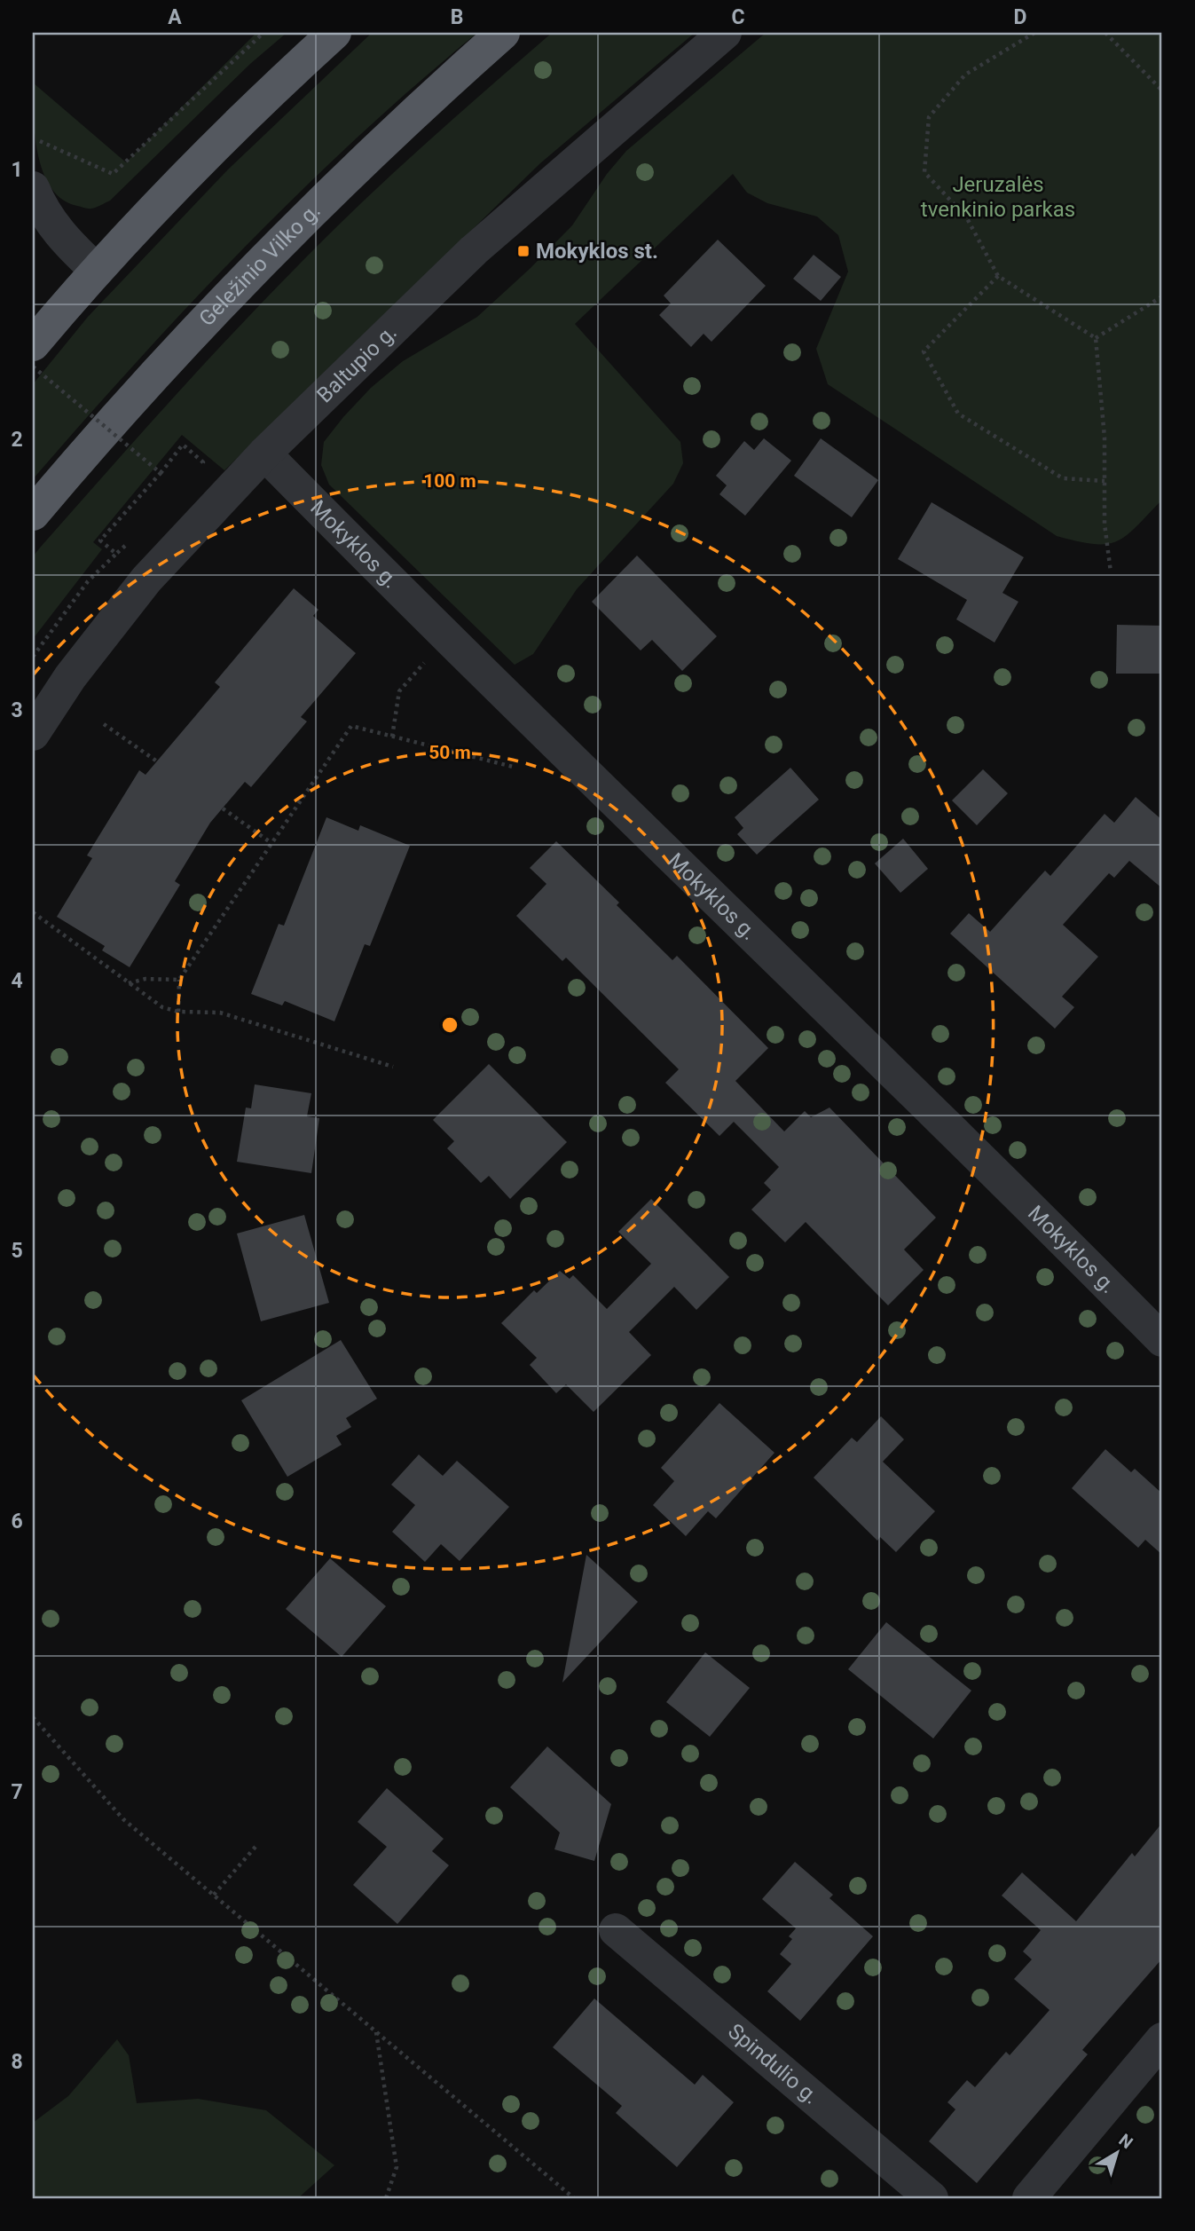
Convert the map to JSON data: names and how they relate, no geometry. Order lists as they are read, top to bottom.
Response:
{
  "streets": {
    "highway": ["Geležinio Vilko g."],
    "street": ["Baltupio g.", "Mokyklos g.", "Spindulio g."]
  },
  "crossings": [
    ["Baltupio g.", "Mokyklos g."]
  ],
  "parks": ["Jeruzalės tvenkinio parkas"],
  "places": {
    "transit": ["Mokyklos st."]
  },
  "north": "top right",
  "grid": {
    "columns": [
      "A",
      "B",
      "C",
      "D"
    ],
    "rows": [
      "1",
      "2",
      "3",
      "4",
      "5",
      "6",
      "7",
      "8"
    ]
  },
  "rings": ["100 m", "50 m"]
}
